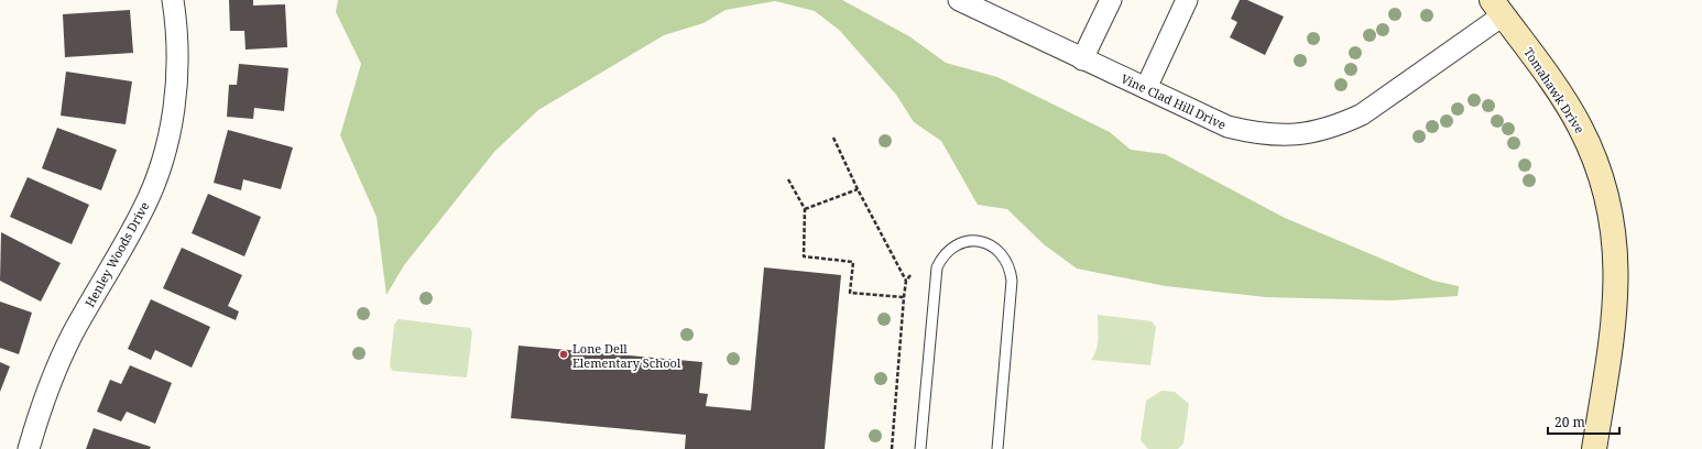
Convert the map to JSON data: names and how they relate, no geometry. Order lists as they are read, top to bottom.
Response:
{
  "streets": {
    "street": ["Tomahawk Drive", "Vine Clad Hill Drive", "Henley Woods Drive"]
  },
  "crossings": [
    ["Tomahawk Drive", "Vine Clad Hill Drive"]
  ],
  "places": ["Lone Dell Elementary School"],
  "scale_bar": "20 m"
}
